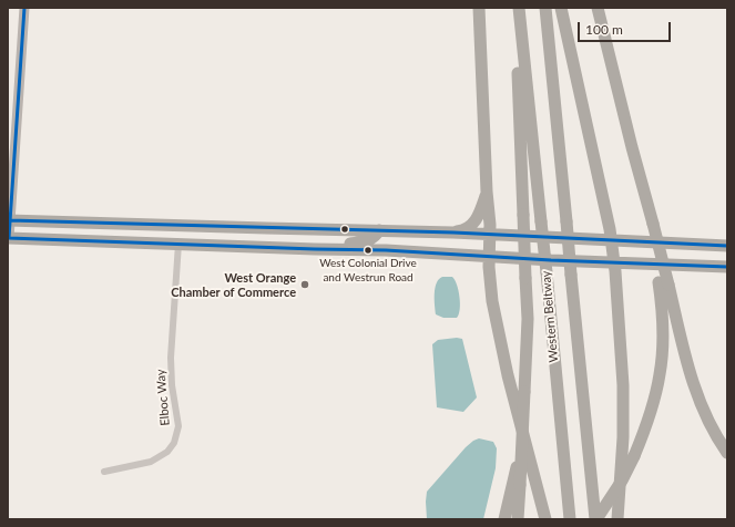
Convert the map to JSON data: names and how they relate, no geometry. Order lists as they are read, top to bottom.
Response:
{
  "streets": {
    "highway": ["Western Beltway"],
    "street": ["Elboc Way"]
  },
  "places": ["West Colonial Drive and Westrun Road", "West Orange Chamber of Commerce"],
  "scale_bar": "100 m"
}
